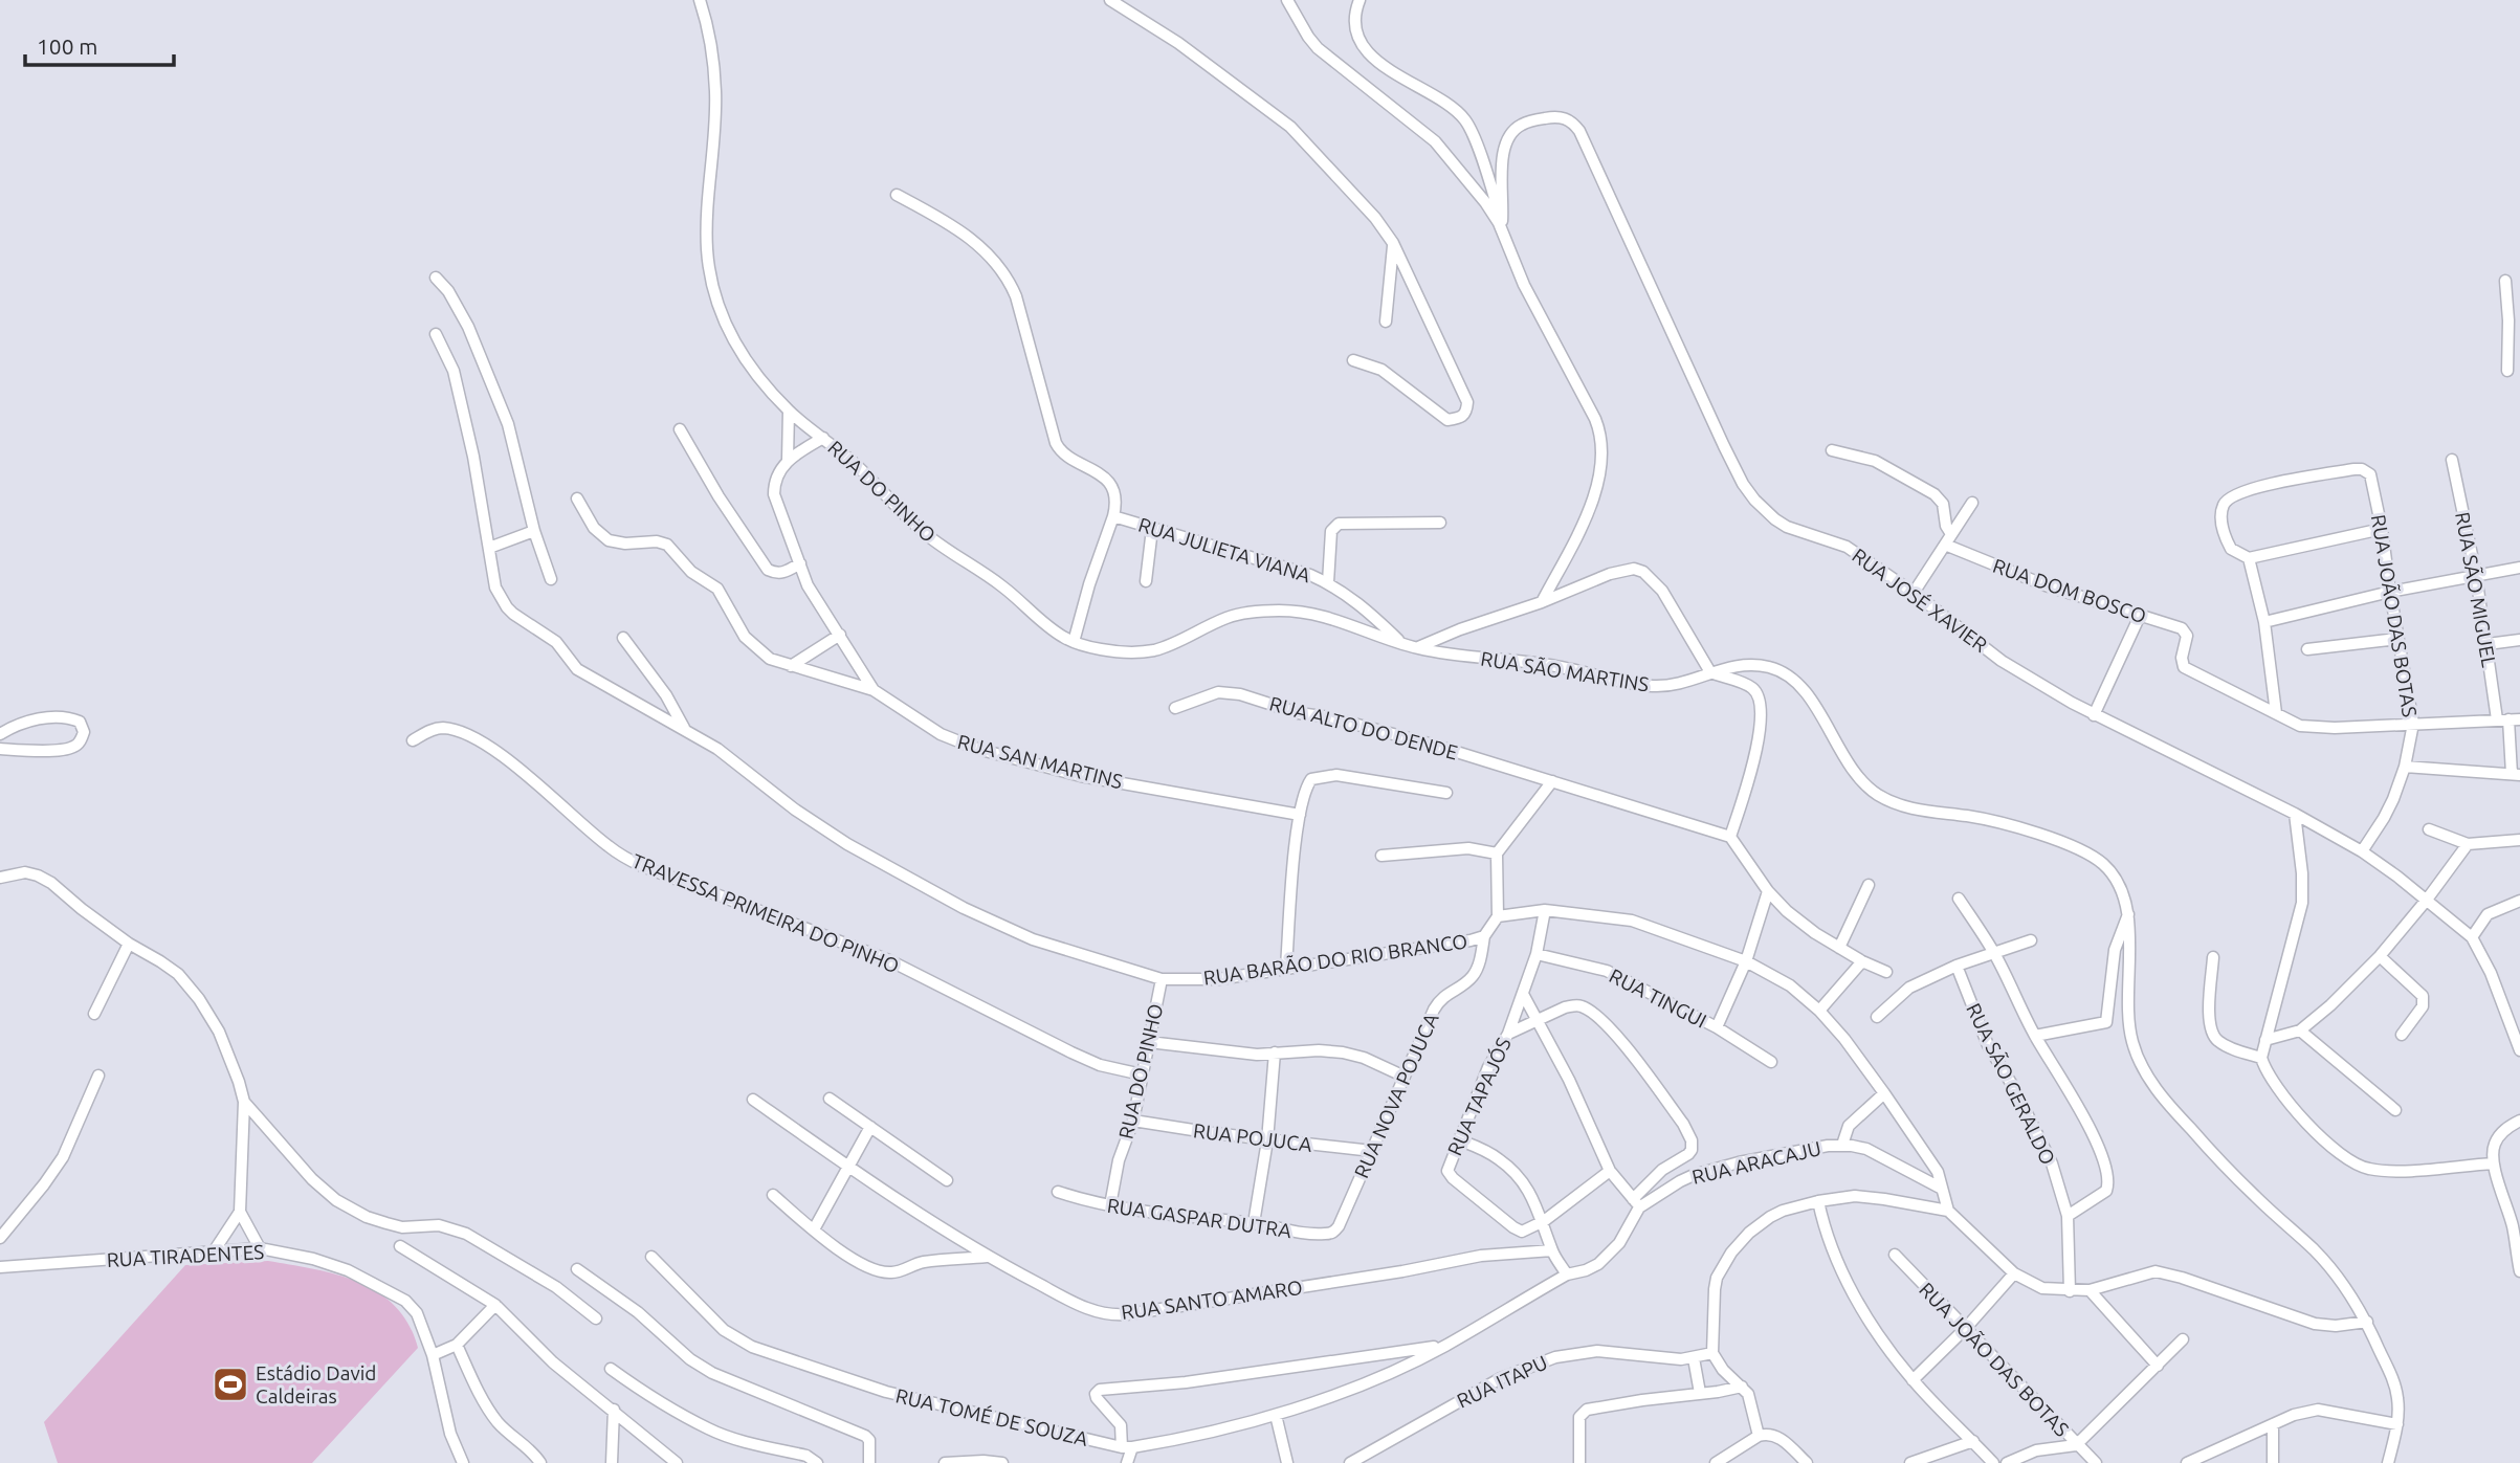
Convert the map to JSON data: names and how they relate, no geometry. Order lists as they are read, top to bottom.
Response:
{
  "streets": {
    "street": [
      "RUA DO PINHO",
      "RUA JULIETA VIANA",
      "RUA SÃO MIGUEL",
      "RUA DOM BOSCO",
      "RUA JOSÉ XAVIER",
      "RUA JOÃO DAS BOTAS",
      "RUA SÃO MARTINS",
      "RUA ALTO DO DENDE",
      "RUA SAN MARTINS",
      "TRAVESSA PRIMEIRA DO PINHO",
      "RUA BARÃO DO RIO BRANCO",
      "RUA TINGUI",
      "RUA SÃO GERALDO",
      "RUA NOVA POJUCA",
      "RUA TAPAJÓS",
      "RUA POJUCA",
      "RUA ARACAJU",
      "RUA GASPAR DUTRA",
      "RUA TIRADENTES",
      "RUA SANTO AMARO",
      "RUA ITAPU",
      "RUA TOMÉ DE SOUZA"
    ]
  },
  "crossings": [
    ["RUA DO PINHO", "RUA JULIETA VIANA"],
    ["RUA DO PINHO", "RUA SÃO MARTINS"],
    ["RUA DO PINHO", "RUA SAN MARTINS"],
    ["RUA DO PINHO", "TRAVESSA PRIMEIRA DO PINHO"],
    ["RUA DO PINHO", "RUA BARÃO DO RIO BRANCO"],
    ["RUA DO PINHO", "RUA POJUCA"],
    ["RUA DO PINHO", "RUA GASPAR DUTRA"],
    ["RUA JOSÉ XAVIER", "RUA JOÃO DAS BOTAS"],
    ["RUA BARÃO DO RIO BRANCO", "RUA NOVA POJUCA"],
    ["RUA TINGUI", "RUA TAPAJÓS"],
    ["RUA NOVA POJUCA", "RUA POJUCA"],
    ["RUA NOVA POJUCA", "RUA GASPAR DUTRA"],
    ["RUA ARACAJU", "RUA TOMÉ DE SOUZA"]
  ],
  "places": {
    "sports": ["Estádio David Caldeiras"]
  },
  "scale_bar": "100 m"
}
